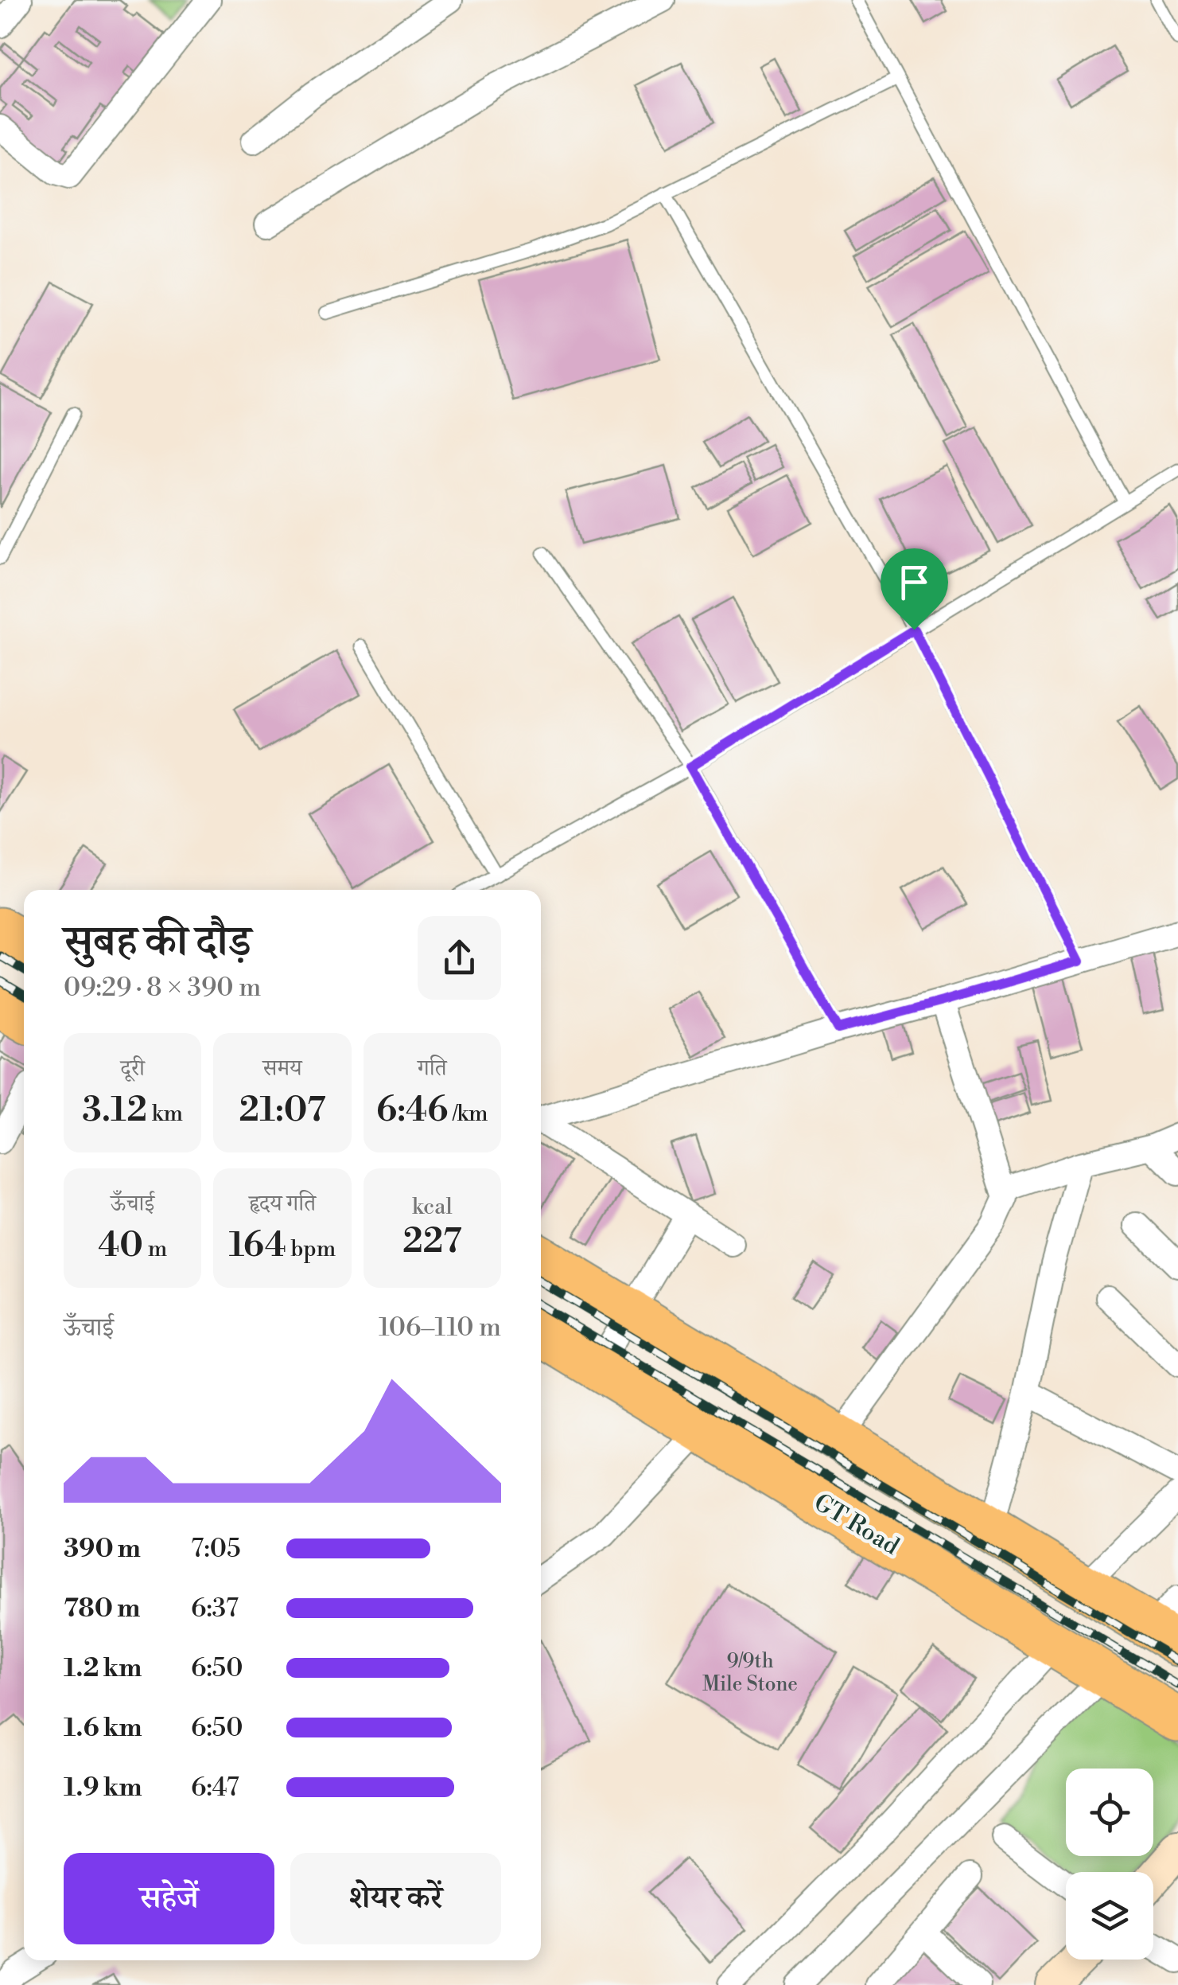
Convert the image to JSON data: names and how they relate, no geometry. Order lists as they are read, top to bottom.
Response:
{
  "streets": {
    "highway": ["GT Road"]
  },
  "house_numbers": ["9/9th Mile Stone"],
  "page": {
    "heading": ["सुबह की दौड़", "09:29 · 8 × 390 m"],
    "stats": [
      ["दूरी", "3.12 km"],
      ["समय", "21:07"],
      ["गति", "6:46 /km"],
      ["ऊँचाई", "40 m"],
      ["हृदय गति", "164 bpm"],
      ["kcal", "227"]
    ],
    "chart": ["ऊँचाई", "106–110 m"],
    "list": [
      {
        "name": "390 m",
        "note": "7:05"
      },
      {
        "name": "780 m",
        "note": "6:37"
      },
      {
        "name": "1.2 km",
        "note": "6:50"
      },
      {
        "name": "1.6 km",
        "note": "6:50"
      },
      {
        "name": "1.9 km",
        "note": "6:47"
      }
    ],
    "buttons": ["सहेजें", "शेयर करें"]
  }
}
